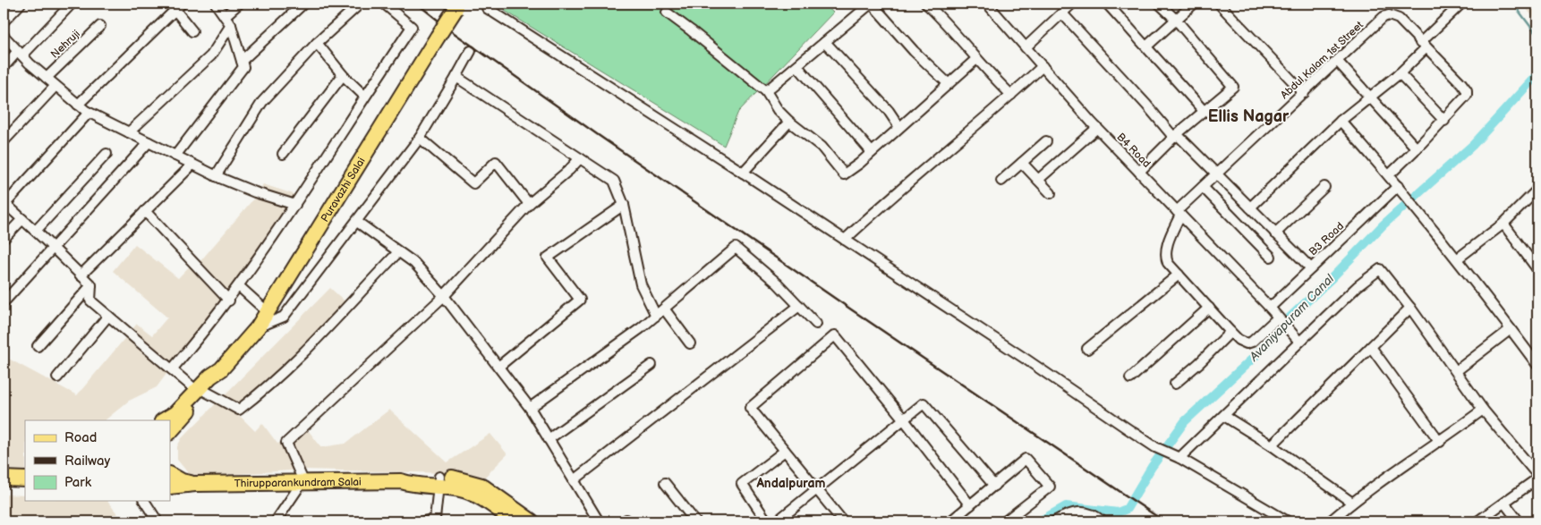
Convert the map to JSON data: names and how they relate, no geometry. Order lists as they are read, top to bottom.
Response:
{
  "streets": {
    "main road": ["Puravazhi Salai", "Thirupparankundram Salai"],
    "street": [
      "Nehruji",
      "Abdul Kalam 1st Street",
      "B4 Road",
      "B3 Road"
    ]
  },
  "crossings": [
    ["Abdul Kalam 1st Street", "B4 Road"],
    ["B4 Road", "B3 Road"]
  ],
  "districts": ["Ellis Nagar", "Andalpuram"],
  "water": ["Avaniyapuram Canal"],
  "legend": ["Road", "Railway", "Park"]
}
